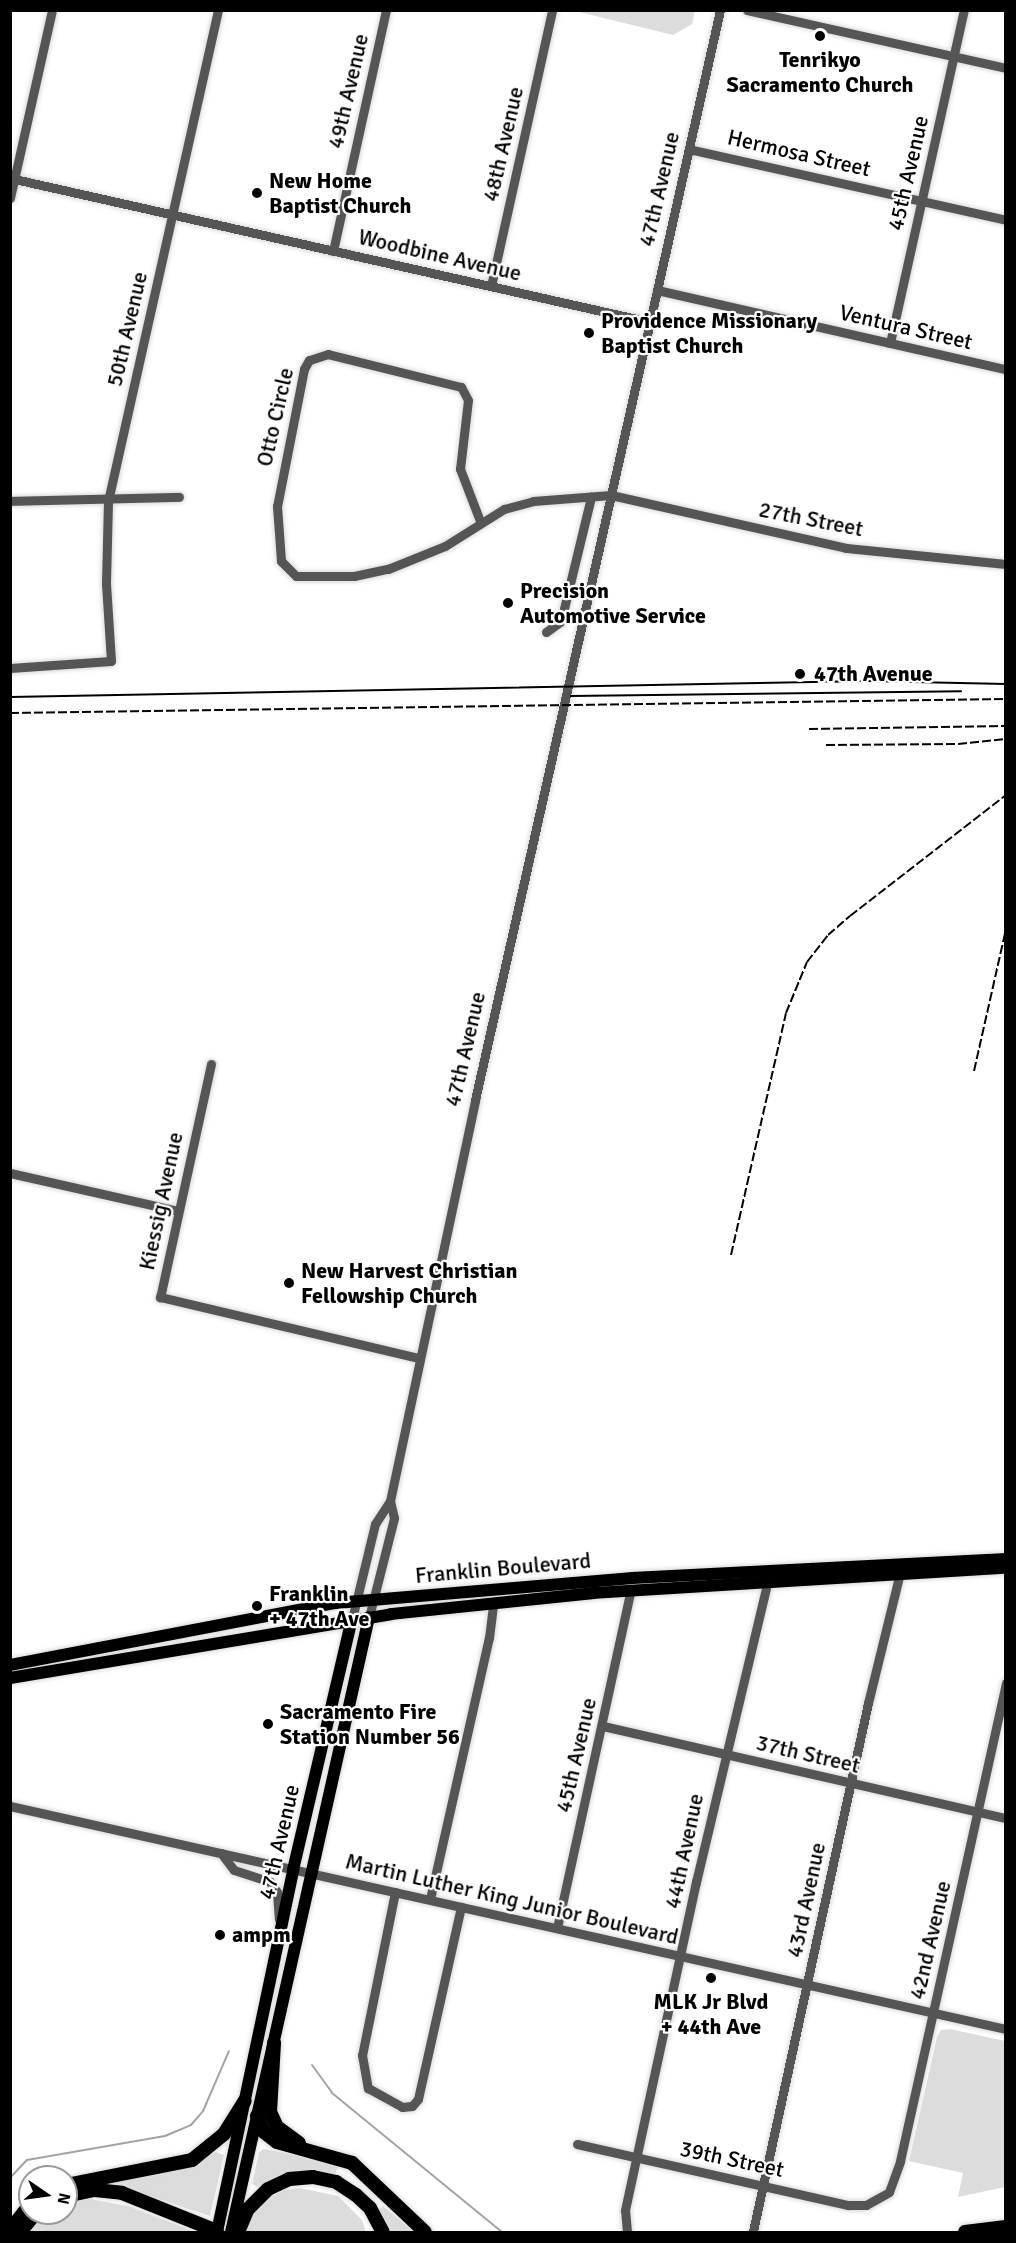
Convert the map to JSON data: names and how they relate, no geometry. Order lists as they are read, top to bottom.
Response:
{
  "streets": {
    "main road": ["47th Avenue", "Franklin Boulevard"],
    "street": [
      "49th Avenue",
      "48th Avenue",
      "Hermosa Street",
      "45th Avenue",
      "Woodbine Avenue",
      "Ventura Street",
      "50th Avenue",
      "Otto Circle",
      "27th Street",
      "Kiessig Avenue",
      "37th Street",
      "44th Avenue",
      "Martin Luther King Junior Boulevard",
      "43rd Avenue",
      "42nd Avenue",
      "39th Street"
    ]
  },
  "crossings": [
    ["49th Avenue", "Woodbine Avenue"],
    ["48th Avenue", "Woodbine Avenue"],
    ["Hermosa Street", "45th Avenue"],
    ["Hermosa Street", "47th Avenue"],
    ["45th Avenue", "Ventura Street"],
    ["45th Avenue", "Franklin Boulevard"],
    ["45th Avenue", "37th Street"],
    ["45th Avenue", "Martin Luther King Junior Boulevard"],
    ["47th Avenue", "Woodbine Avenue"],
    ["47th Avenue", "Ventura Street"],
    ["47th Avenue", "Otto Circle"],
    ["47th Avenue", "27th Street"],
    ["47th Avenue", "Kiessig Avenue"],
    ["47th Avenue", "Franklin Boulevard"],
    ["47th Avenue", "Martin Luther King Junior Boulevard"],
    ["Woodbine Avenue", "50th Avenue"],
    ["Otto Circle", "27th Street"],
    ["Franklin Boulevard", "44th Avenue"],
    ["Franklin Boulevard", "43rd Avenue"],
    ["37th Street", "44th Avenue"],
    ["37th Street", "43rd Avenue"],
    ["37th Street", "42nd Avenue"],
    ["44th Avenue", "Martin Luther King Junior Boulevard"],
    ["44th Avenue", "39th Street"],
    ["Martin Luther King Junior Boulevard", "43rd Avenue"],
    ["Martin Luther King Junior Boulevard", "42nd Avenue"],
    ["43rd Avenue", "39th Street"],
    ["42nd Avenue", "39th Street"]
  ],
  "places": [
    "Tenrikyo Sacramento Church",
    "New Home Baptist Church",
    "Providence Missionary Baptist Church",
    "Precision Automotive Service",
    "47th Avenue",
    "New Harvest Christian Fellowship Church",
    "Franklin + 47th Ave",
    "Sacramento Fire Station Number 56",
    "ampm",
    "MLK Jr Blvd + 44th Ave"
  ],
  "north": "right"
}
